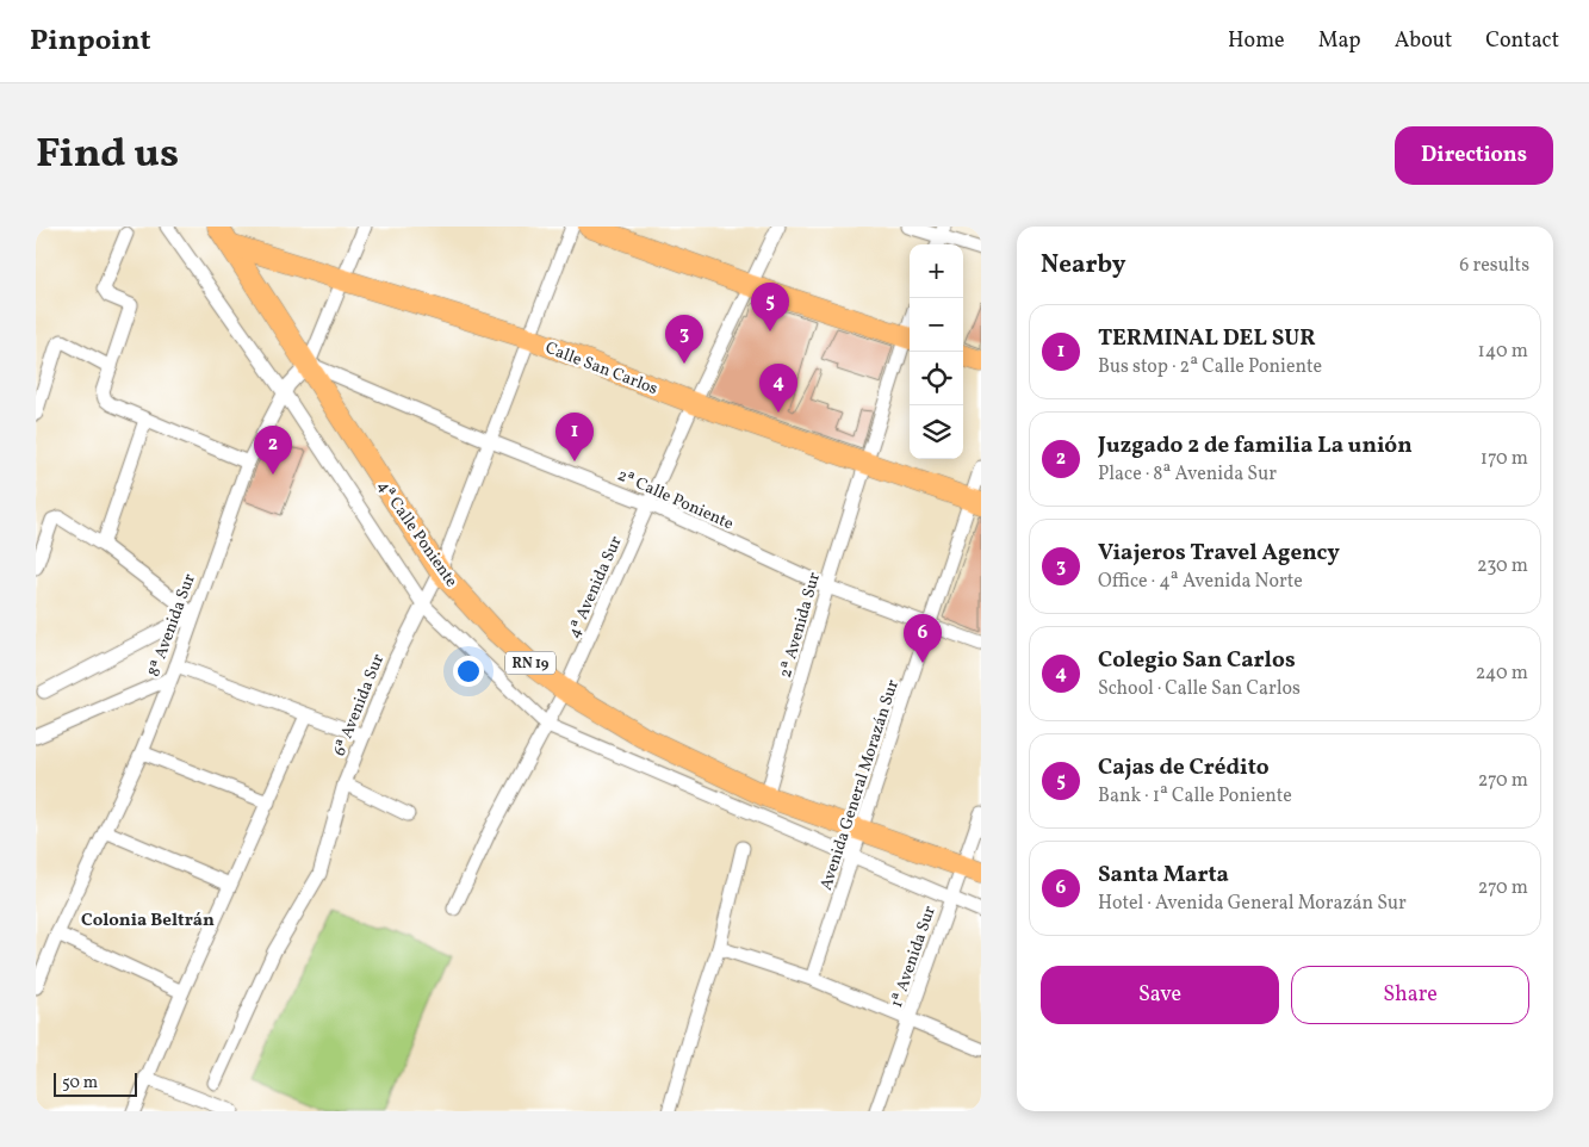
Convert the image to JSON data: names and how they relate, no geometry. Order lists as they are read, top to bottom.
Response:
{
  "streets": {
    "main road": ["Calle San Carlos", "4ª Calle Poniente", "RN 19"],
    "street": [
      "2ª Calle Poniente",
      "4ª Avenida Sur",
      "8ª Avenida Sur",
      "2ª Avenida Sur",
      "6ª Avenida Sur",
      "Avenida General Morazán Sur",
      "1ª Avenida Sur"
    ]
  },
  "crossings": [
    ["Calle San Carlos", "4ª Calle Poniente"],
    ["Calle San Carlos", "4ª Avenida Sur"],
    ["Calle San Carlos", "8ª Avenida Sur"],
    ["Calle San Carlos", "2ª Avenida Sur"],
    ["Calle San Carlos", "6ª Avenida Sur"],
    ["Calle San Carlos", "Avenida General Morazán Sur"],
    ["2ª Calle Poniente", "4ª Calle Poniente"],
    ["2ª Calle Poniente", "4ª Avenida Sur"],
    ["2ª Calle Poniente", "8ª Avenida Sur"],
    ["2ª Calle Poniente", "2ª Avenida Sur"],
    ["2ª Calle Poniente", "6ª Avenida Sur"],
    ["2ª Calle Poniente", "Avenida General Morazán Sur"],
    ["4ª Calle Poniente", "4ª Avenida Sur"],
    ["4ª Calle Poniente", "8ª Avenida Sur"],
    ["4ª Calle Poniente", "2ª Avenida Sur"],
    ["4ª Calle Poniente", "RN 19"],
    ["4ª Calle Poniente", "6ª Avenida Sur"],
    ["4ª Calle Poniente", "Avenida General Morazán Sur"],
    ["RN 19", "Avenida General Morazán Sur"],
    ["RN 19", "1ª Avenida Sur"]
  ],
  "districts": ["Colonia Beltrán"],
  "scale_bar": "50 m",
  "page": {
    "header": "Pinpoint",
    "nav": [
      "Home",
      "Map",
      "About",
      "Contact"
    ],
    "title": "Find us",
    "buttons": [
      "Directions",
      ["Save", "Share"]
    ],
    "heading": ["Nearby", "6 results"],
    "map_buttons": ["+", "−"],
    "pins": [
      "5",
      "3",
      "4",
      "1",
      "2",
      "6"
    ],
    "list": [
      {
        "mark": "1",
        "name": "TERMINAL DEL SUR",
        "note": "Bus stop · 2ª Calle Poniente",
        "value": "140 m"
      },
      {
        "mark": "2",
        "name": "Juzgado 2 de familia La unión",
        "note": "Place · 8ª Avenida Sur",
        "value": "170 m"
      },
      {
        "mark": "3",
        "name": "Viajeros Travel Agency",
        "note": "Office · 4ª Avenida Norte",
        "value": "230 m"
      },
      {
        "mark": "4",
        "name": "Colegio San Carlos",
        "note": "School · Calle San Carlos",
        "value": "240 m"
      },
      {
        "mark": "5",
        "name": "Cajas de Crédito",
        "note": "Bank · 1ª Calle Poniente",
        "value": "270 m"
      },
      {
        "mark": "6",
        "name": "Santa Marta",
        "note": "Hotel · Avenida General Morazán Sur",
        "value": "270 m"
      }
    ],
    "scale": "50 m"
  }
}
